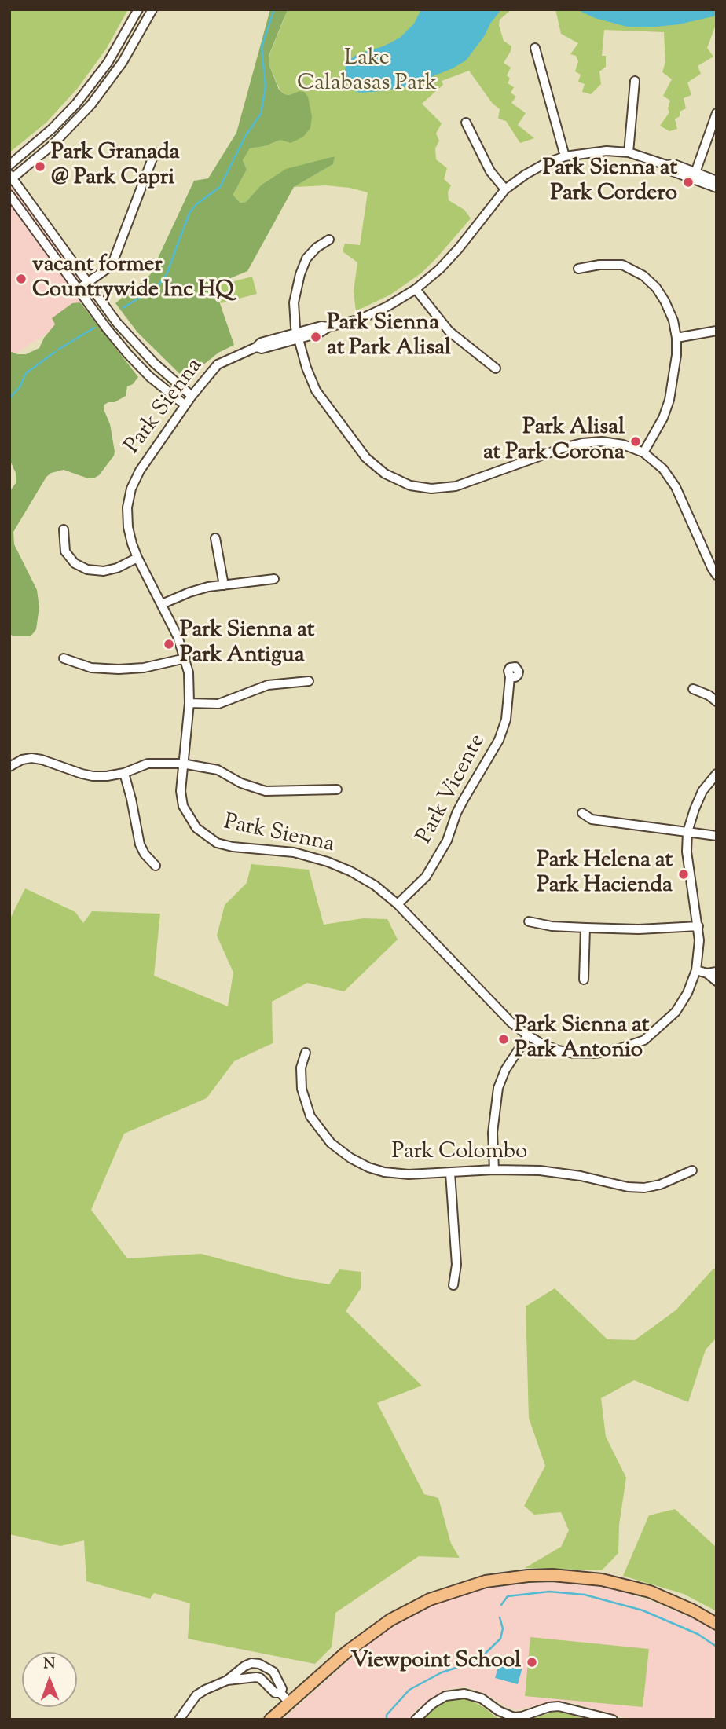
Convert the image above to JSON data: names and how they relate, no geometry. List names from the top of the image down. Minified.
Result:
{"streets":{"street":["Park Sienna","Park Vicente","Park Colombo"]},"crossings":[["Park Sienna","Park Vicente"]],"parks":["Lake Calabasas Park"],"places":["Park Granada @ Park Capri","Park Sienna at Park Cordero","vacant former Countrywide Inc HQ","Park Sienna at Park Alisal","Park Alisal at Park Corona","Park Sienna at Park Antigua","Park Helena at Park Hacienda","Park Sienna at Park Antonio","Viewpoint School"],"north":"top"}
